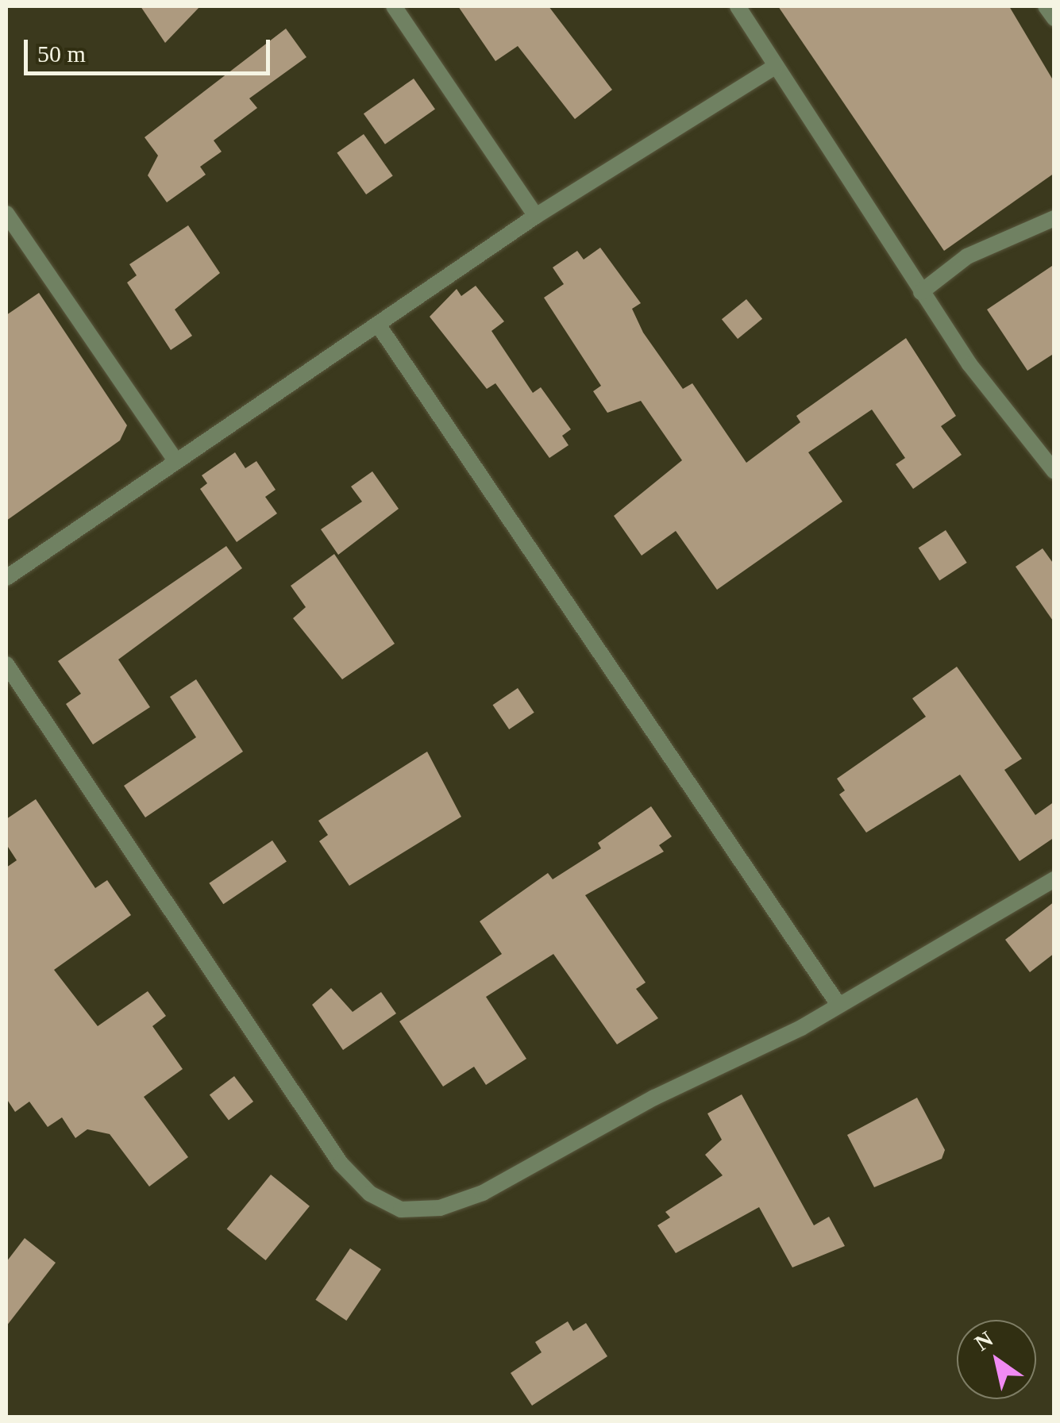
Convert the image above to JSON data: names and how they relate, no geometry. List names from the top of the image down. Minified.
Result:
{"scale_bar":"50 m","north":"top left"}
